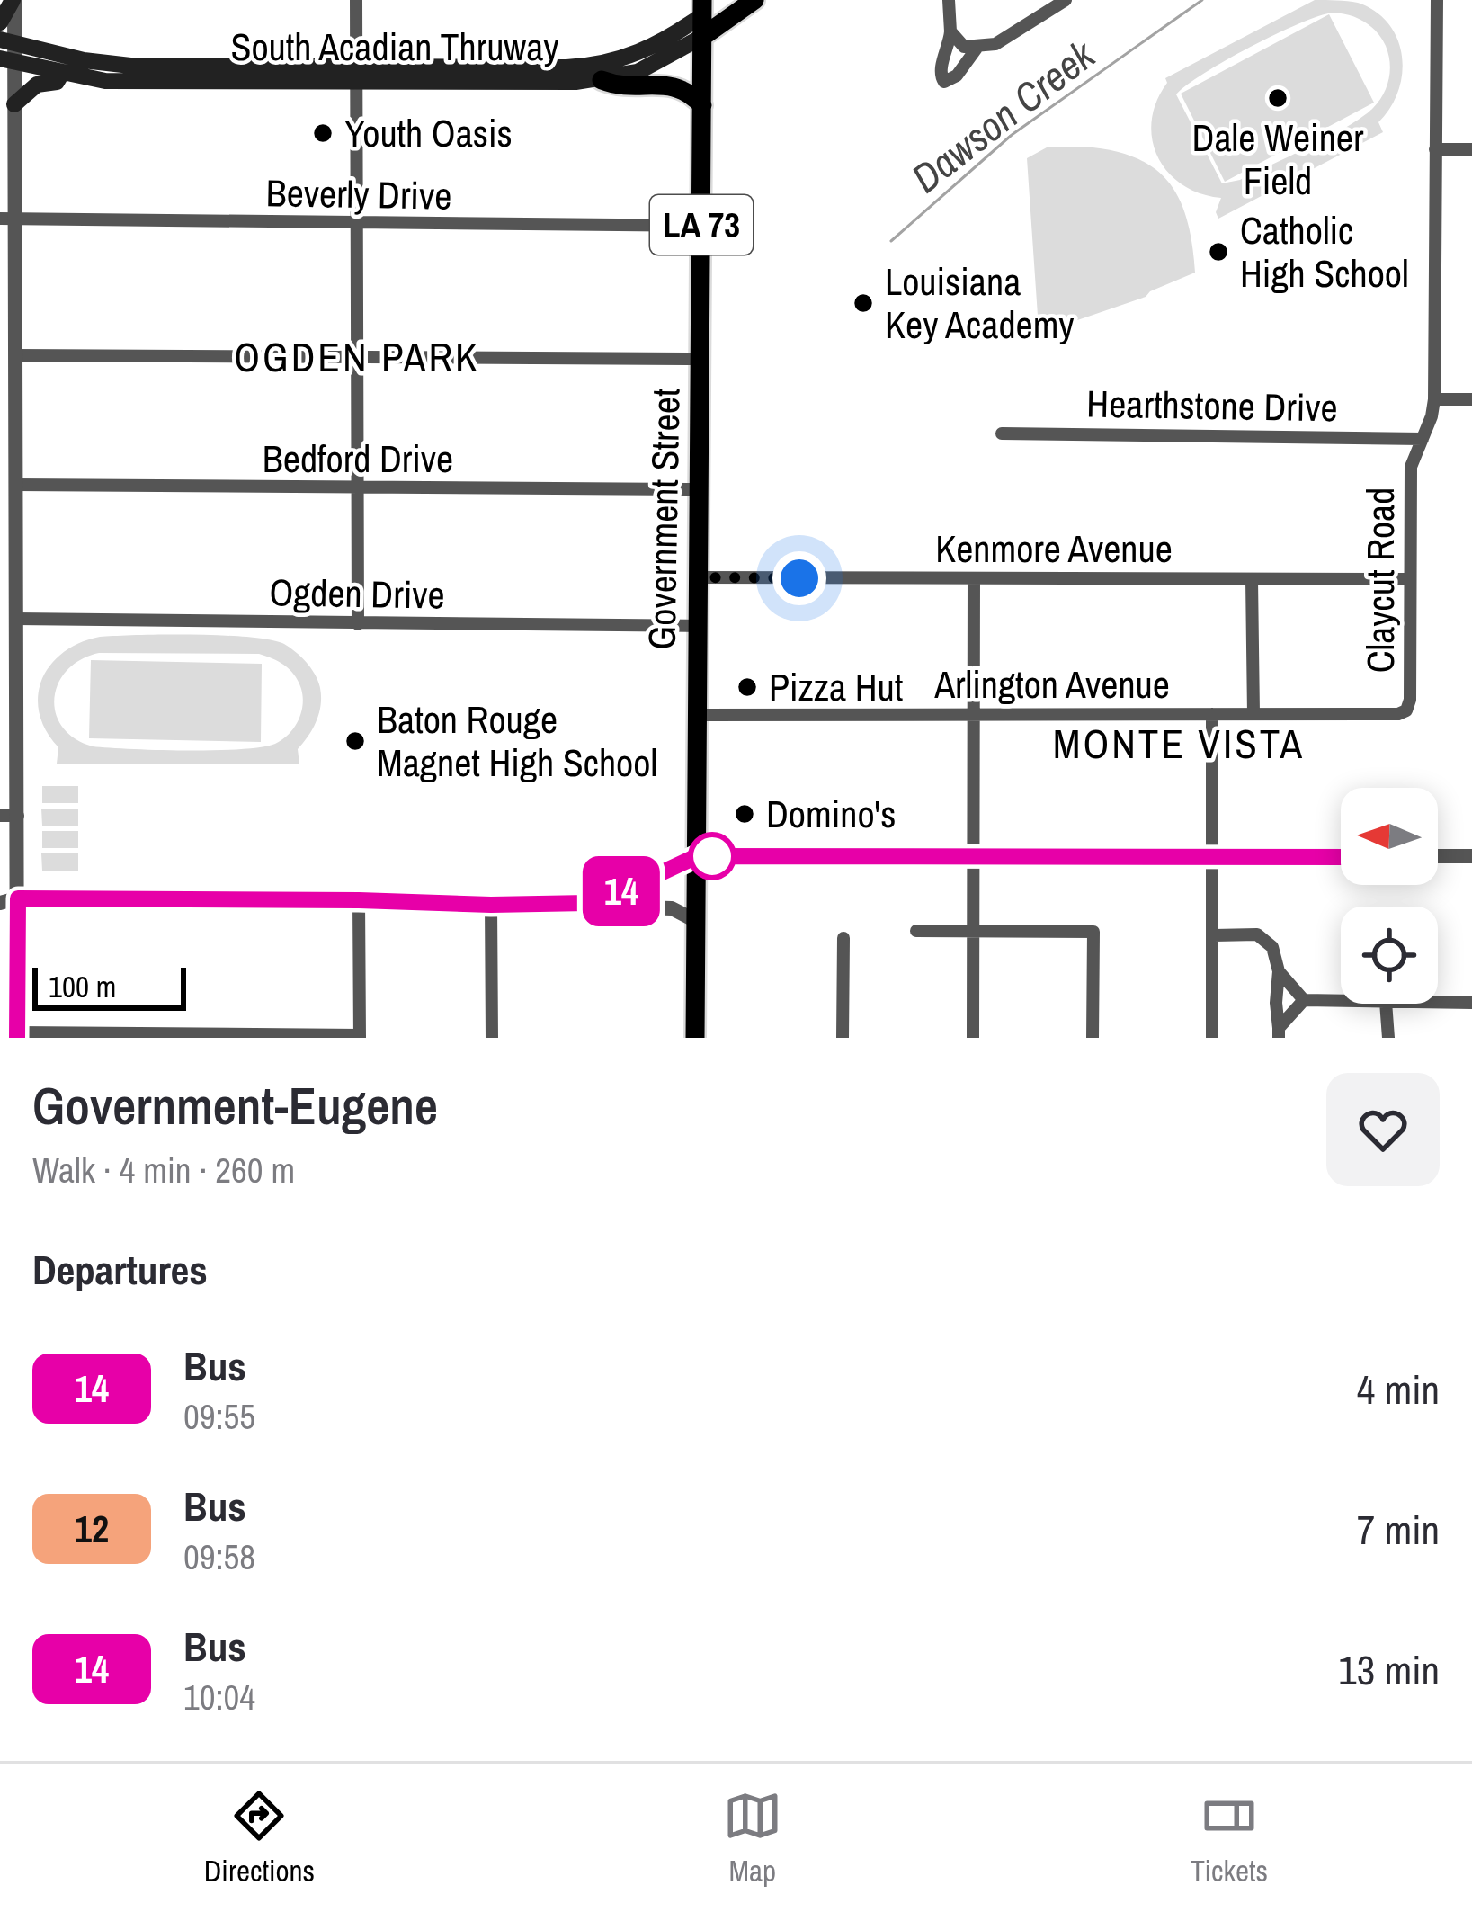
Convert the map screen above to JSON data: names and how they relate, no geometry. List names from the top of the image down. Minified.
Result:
{"streets":{"main road":["South Acadian Thruway","LA 73","Government Street"],"street":["Beverly Drive","Hearthstone Drive","Bedford Drive","Kenmore Avenue","Claycut Road","Ogden Drive","Arlington Avenue"]},"crossings":[["South Acadian Thruway","Government Street"],["Beverly Drive","Government Street"],["Hearthstone Drive","Claycut Road"],["Bedford Drive","Government Street"],["Government Street","Kenmore Avenue"],["Government Street","Ogden Drive"],["Government Street","Arlington Avenue"],["Kenmore Avenue","Claycut Road"],["Claycut Road","Arlington Avenue"]],"districts":["OGDEN PARK","MONTE VISTA"],"water":["Dawson Creek"],"places":["Dale Weiner Field","Youth Oasis","Catholic High School","Louisiana Key Academy","Pizza Hut","Baton Rouge Magnet High School","Domino's"],"lines":["bus line 14"],"scale_bar":"100 m","north":"left","page":{"on_map":"14","scale":"100 m","heading":[["Government-Eugene","Walk · 4 min · 260 m"],"Departures"],"list":[{"mark":"14","name":"Bus","note":"09:55","value":"4 min"},{"mark":"12","name":"Bus","note":"09:58","value":"7 min"},{"mark":"14","name":"Bus","note":"10:04","value":"13 min"}],"tabs":["Directions","Map","Tickets"]}}
